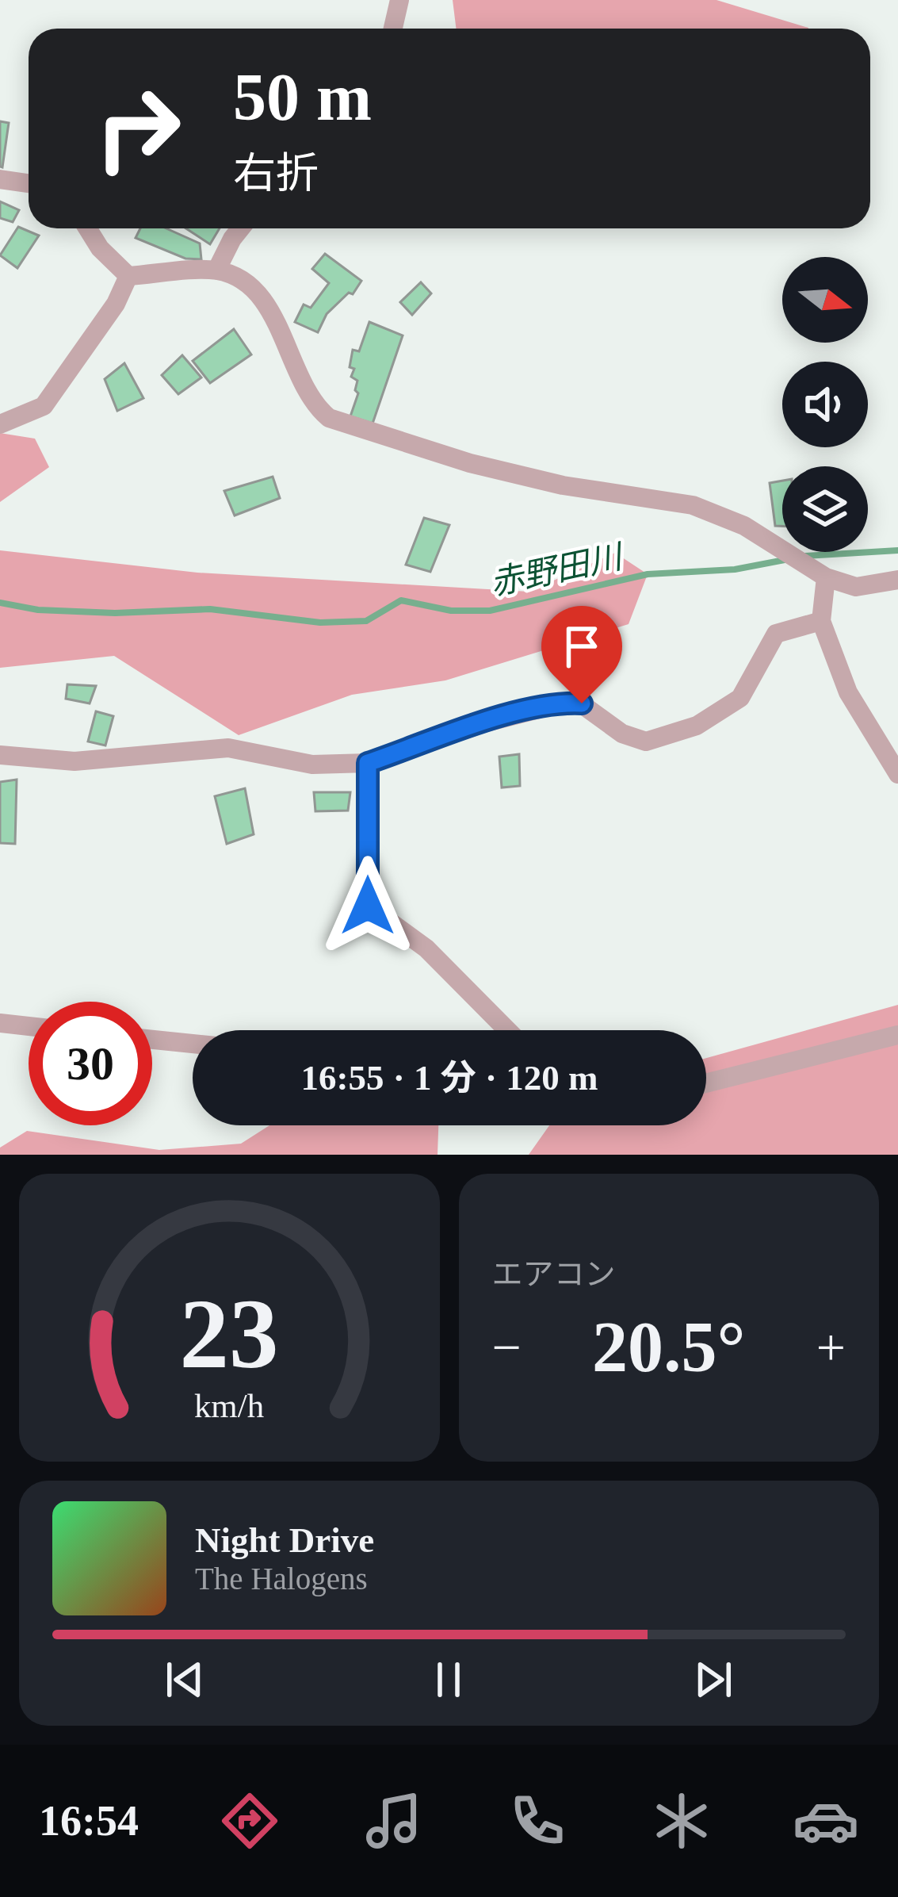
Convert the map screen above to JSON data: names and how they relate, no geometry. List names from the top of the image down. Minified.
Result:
{"water":["赤野田川"],"north":"right","page":{"turn":["50 m","右折"],"limit":"30","trip":"16:55 · 1 分 · 120 m","tile":"エアコン","heat":["−","20.5°","+"],"song":["Night Drive","The Halogens"],"tabs":"16:54","gauge":["23","km/h"]}}
